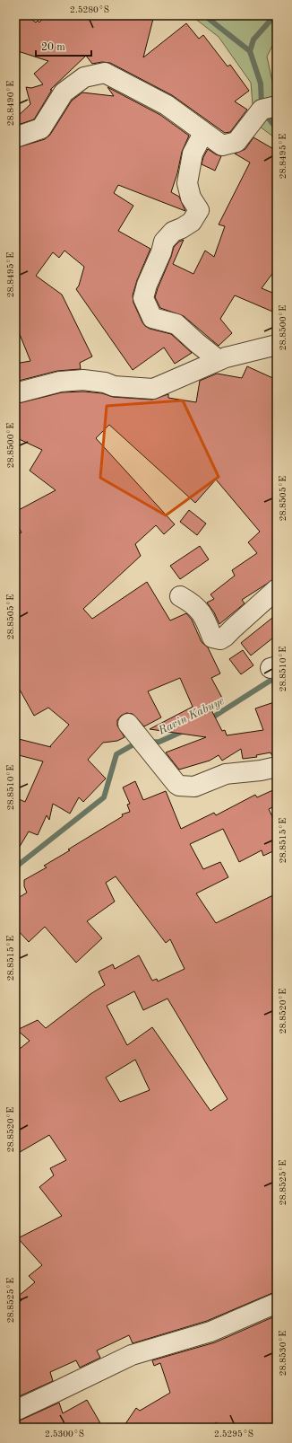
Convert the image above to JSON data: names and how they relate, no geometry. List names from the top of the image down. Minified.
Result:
{"water":["Ravin Kabuye"],"scale_bar":"20 m","coordinates":["2.5280°S","28.8490°E","28.8495°E","28.8500°E","28.8505°E","28.8510°E","28.8515°E","28.8520°E","28.8525°E","28.8530°E","2.5300°S","2.5295°S"]}
